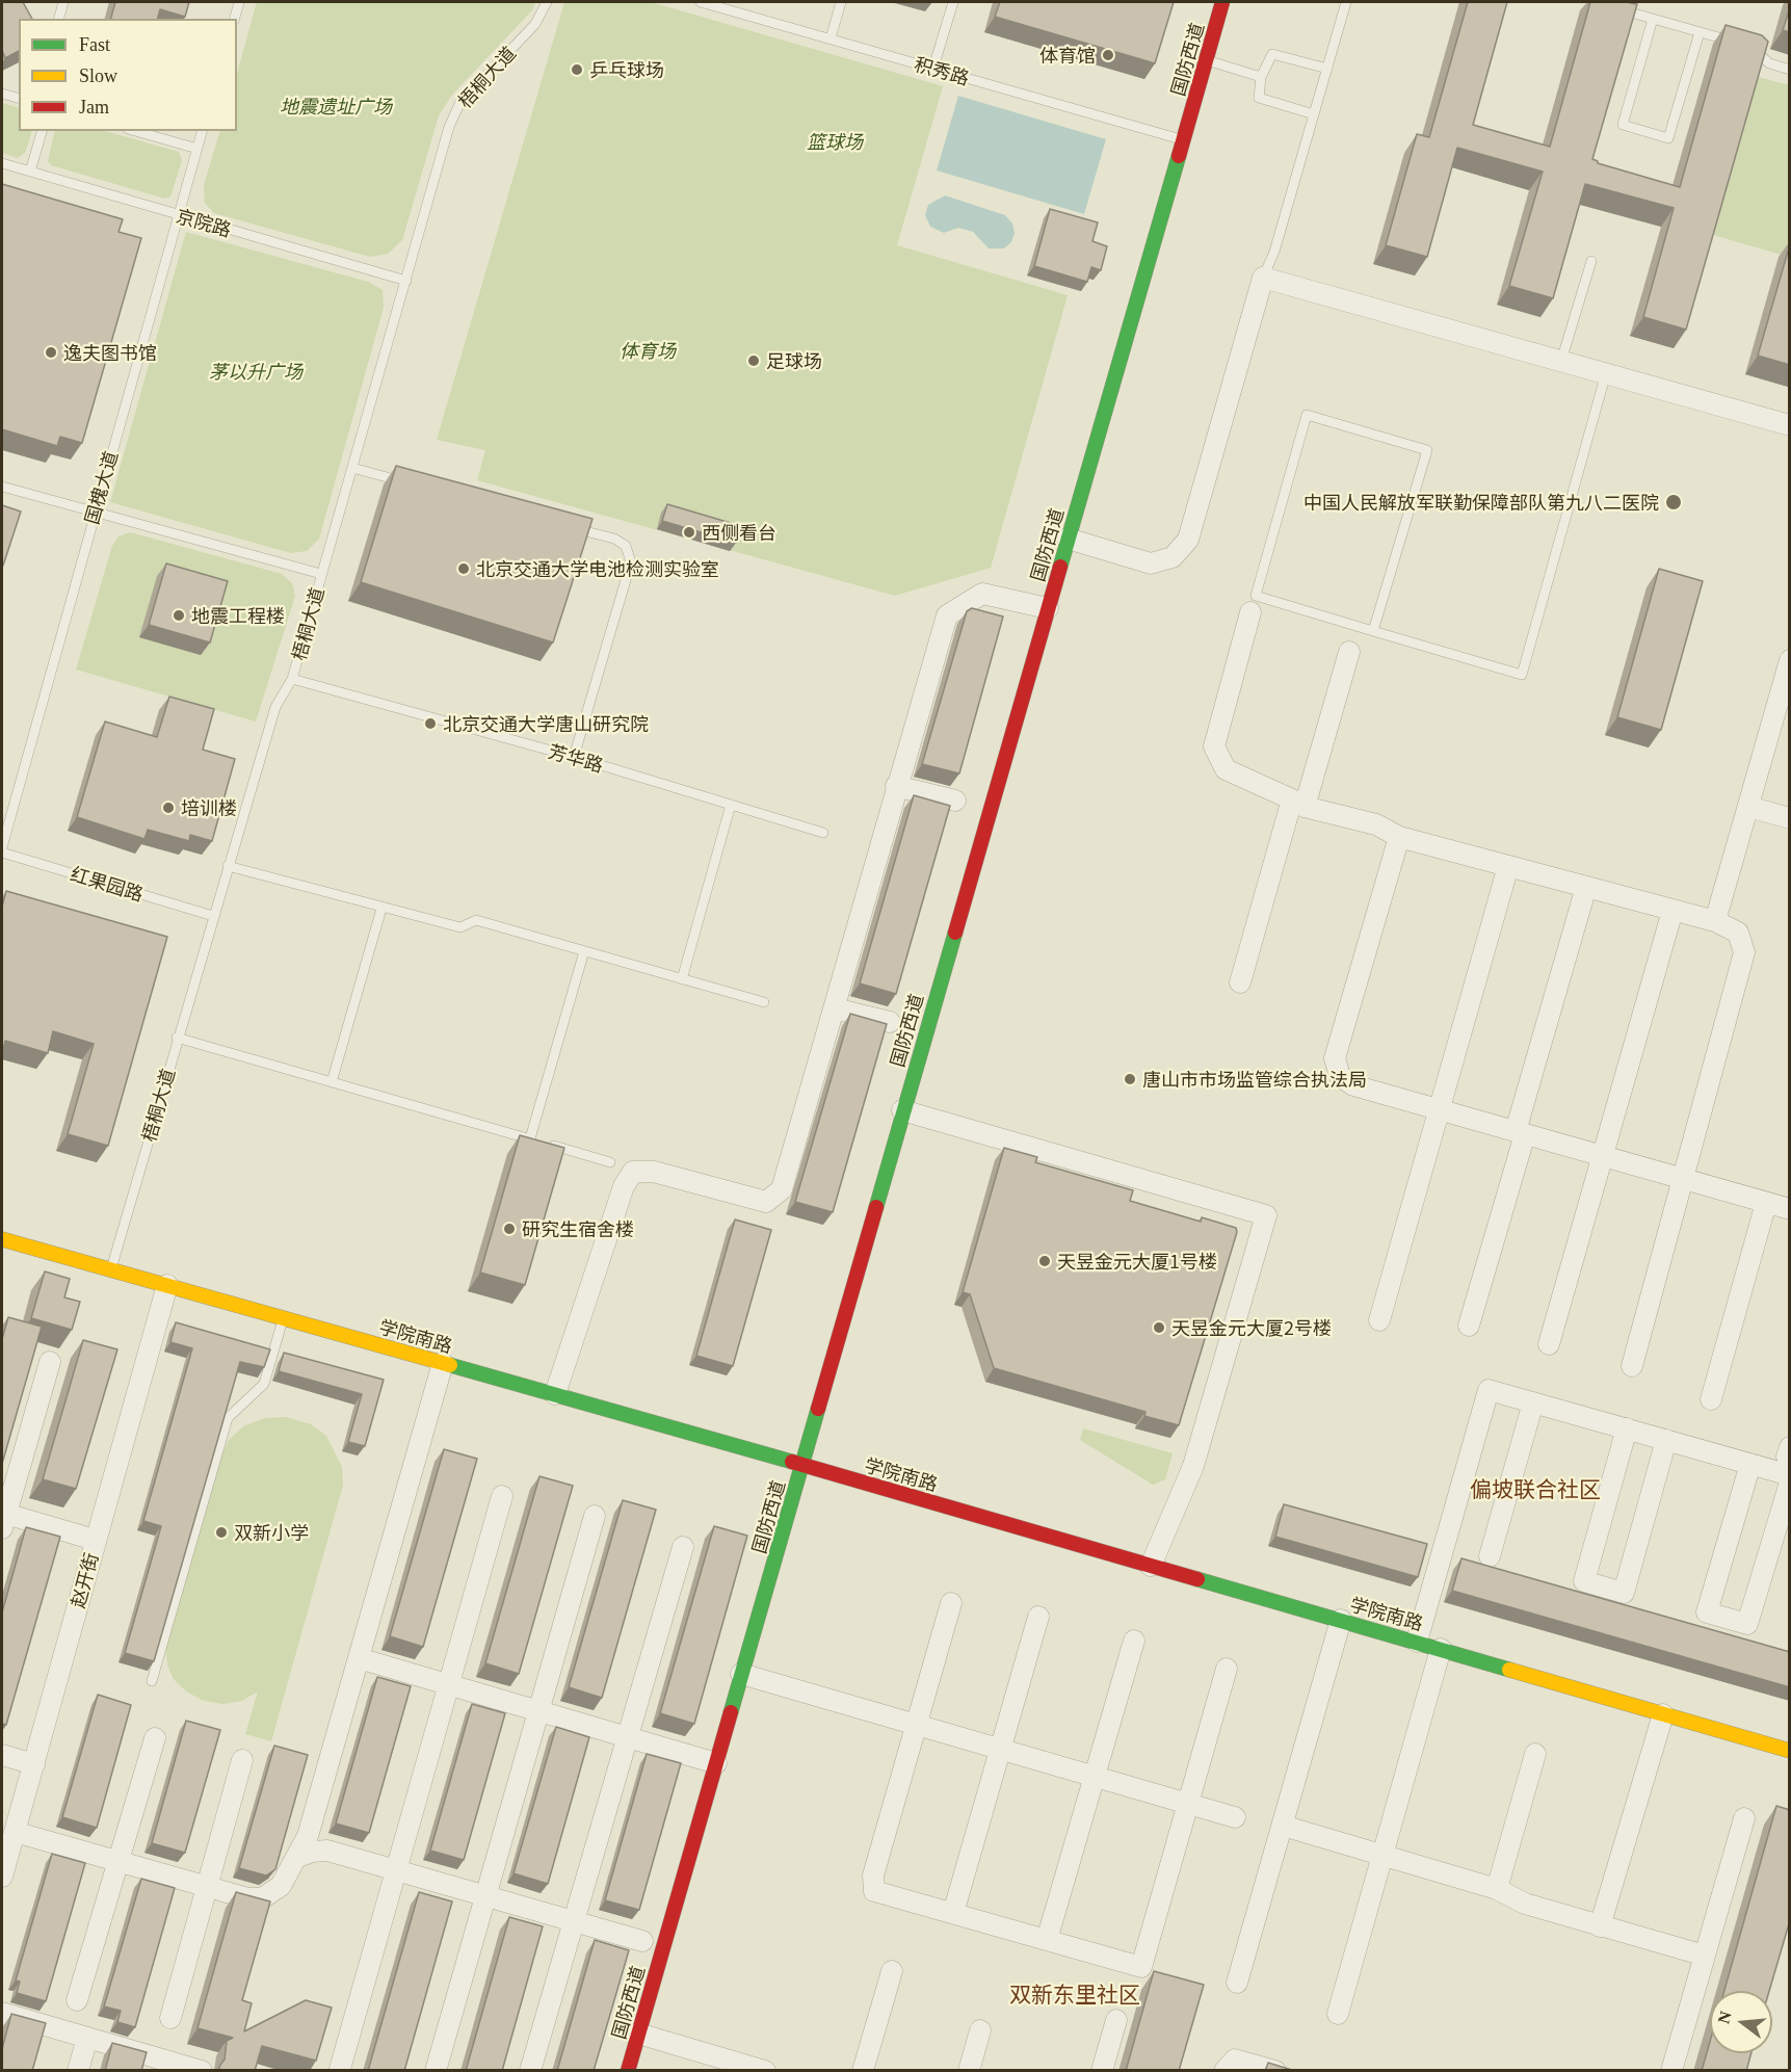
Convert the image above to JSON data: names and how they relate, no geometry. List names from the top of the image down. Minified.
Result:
{"streets":{"street":["国防西道","学院南路","赵开街"],"lane":["积秀路","梧桐大道","京院路","国槐大道","芳华路","红果园路"]},"crossings":[["国防西道","积秀路"],["国防西道","学院南路"],["梧桐大道","京院路"],["梧桐大道","芳华路"],["梧桐大道","红果园路"],["梧桐大道","学院南路"],["京院路","国槐大道"],["学院南路","赵开街"]],"districts":["偏坡联合社区","双新东里社区"],"parks":["地震遗址广场","篮球场","体育场","茅以升广场"],"places":["体育馆","乒乓球场","逸夫图书馆","足球场","中国人民解放军联勤保障部队第九八二医院","西侧看台","北京交通大学电池检测实验室","地震工程楼","北京交通大学唐山研究院","培训楼","唐山市市场监管综合执法局","研究生宿舍楼","天昱金元大厦1号楼","天昱金元大厦2号楼","双新小学"],"legend":["Fast","Slow","Jam"],"north":"left"}
